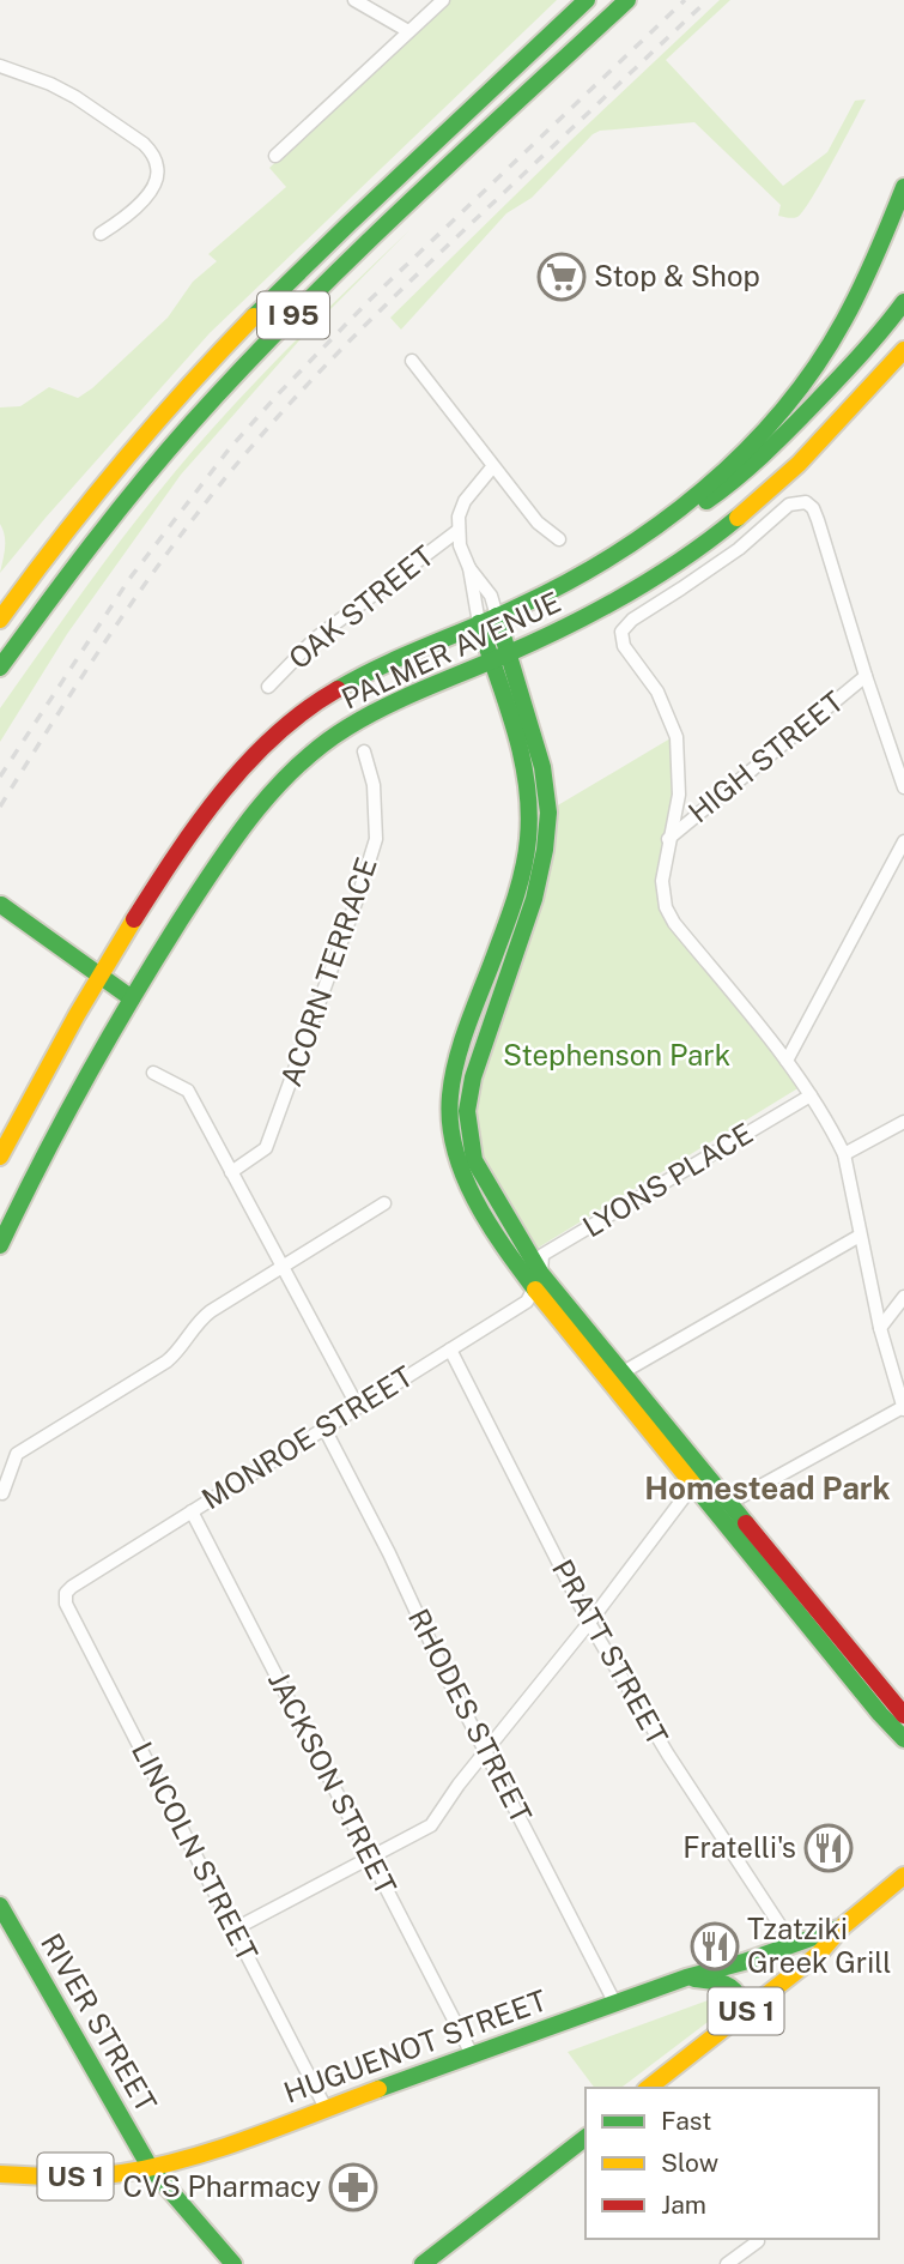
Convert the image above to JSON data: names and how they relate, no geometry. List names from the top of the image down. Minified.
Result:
{"streets":{"main road":["I 95","PALMER AVENUE","US 1","RIVER STREET","HUGUENOT STREET"],"street":["OAK STREET","HIGH STREET","ACORN TERRACE","LYONS PLACE","MONROE STREET","PRATT STREET","RHODES STREET","JACKSON STREET","LINCOLN STREET"]},"crossings":[["LYONS PLACE","MONROE STREET"],["MONROE STREET","PRATT STREET"],["MONROE STREET","RHODES STREET"],["MONROE STREET","JACKSON STREET"],["MONROE STREET","LINCOLN STREET"],["PRATT STREET","HUGUENOT STREET"],["RHODES STREET","HUGUENOT STREET"],["JACKSON STREET","HUGUENOT STREET"],["LINCOLN STREET","HUGUENOT STREET"],["US 1","HUGUENOT STREET"],["RIVER STREET","HUGUENOT STREET"]],"districts":["Homestead Park"],"parks":["Stephenson Park"],"places":{"supermarket":["Stop & Shop"],"restaurant":["Fratelli's","Tzatziki Greek Grill"],"pharmacy":["CVS Pharmacy"]},"legend":["Fast","Slow","Jam"]}
